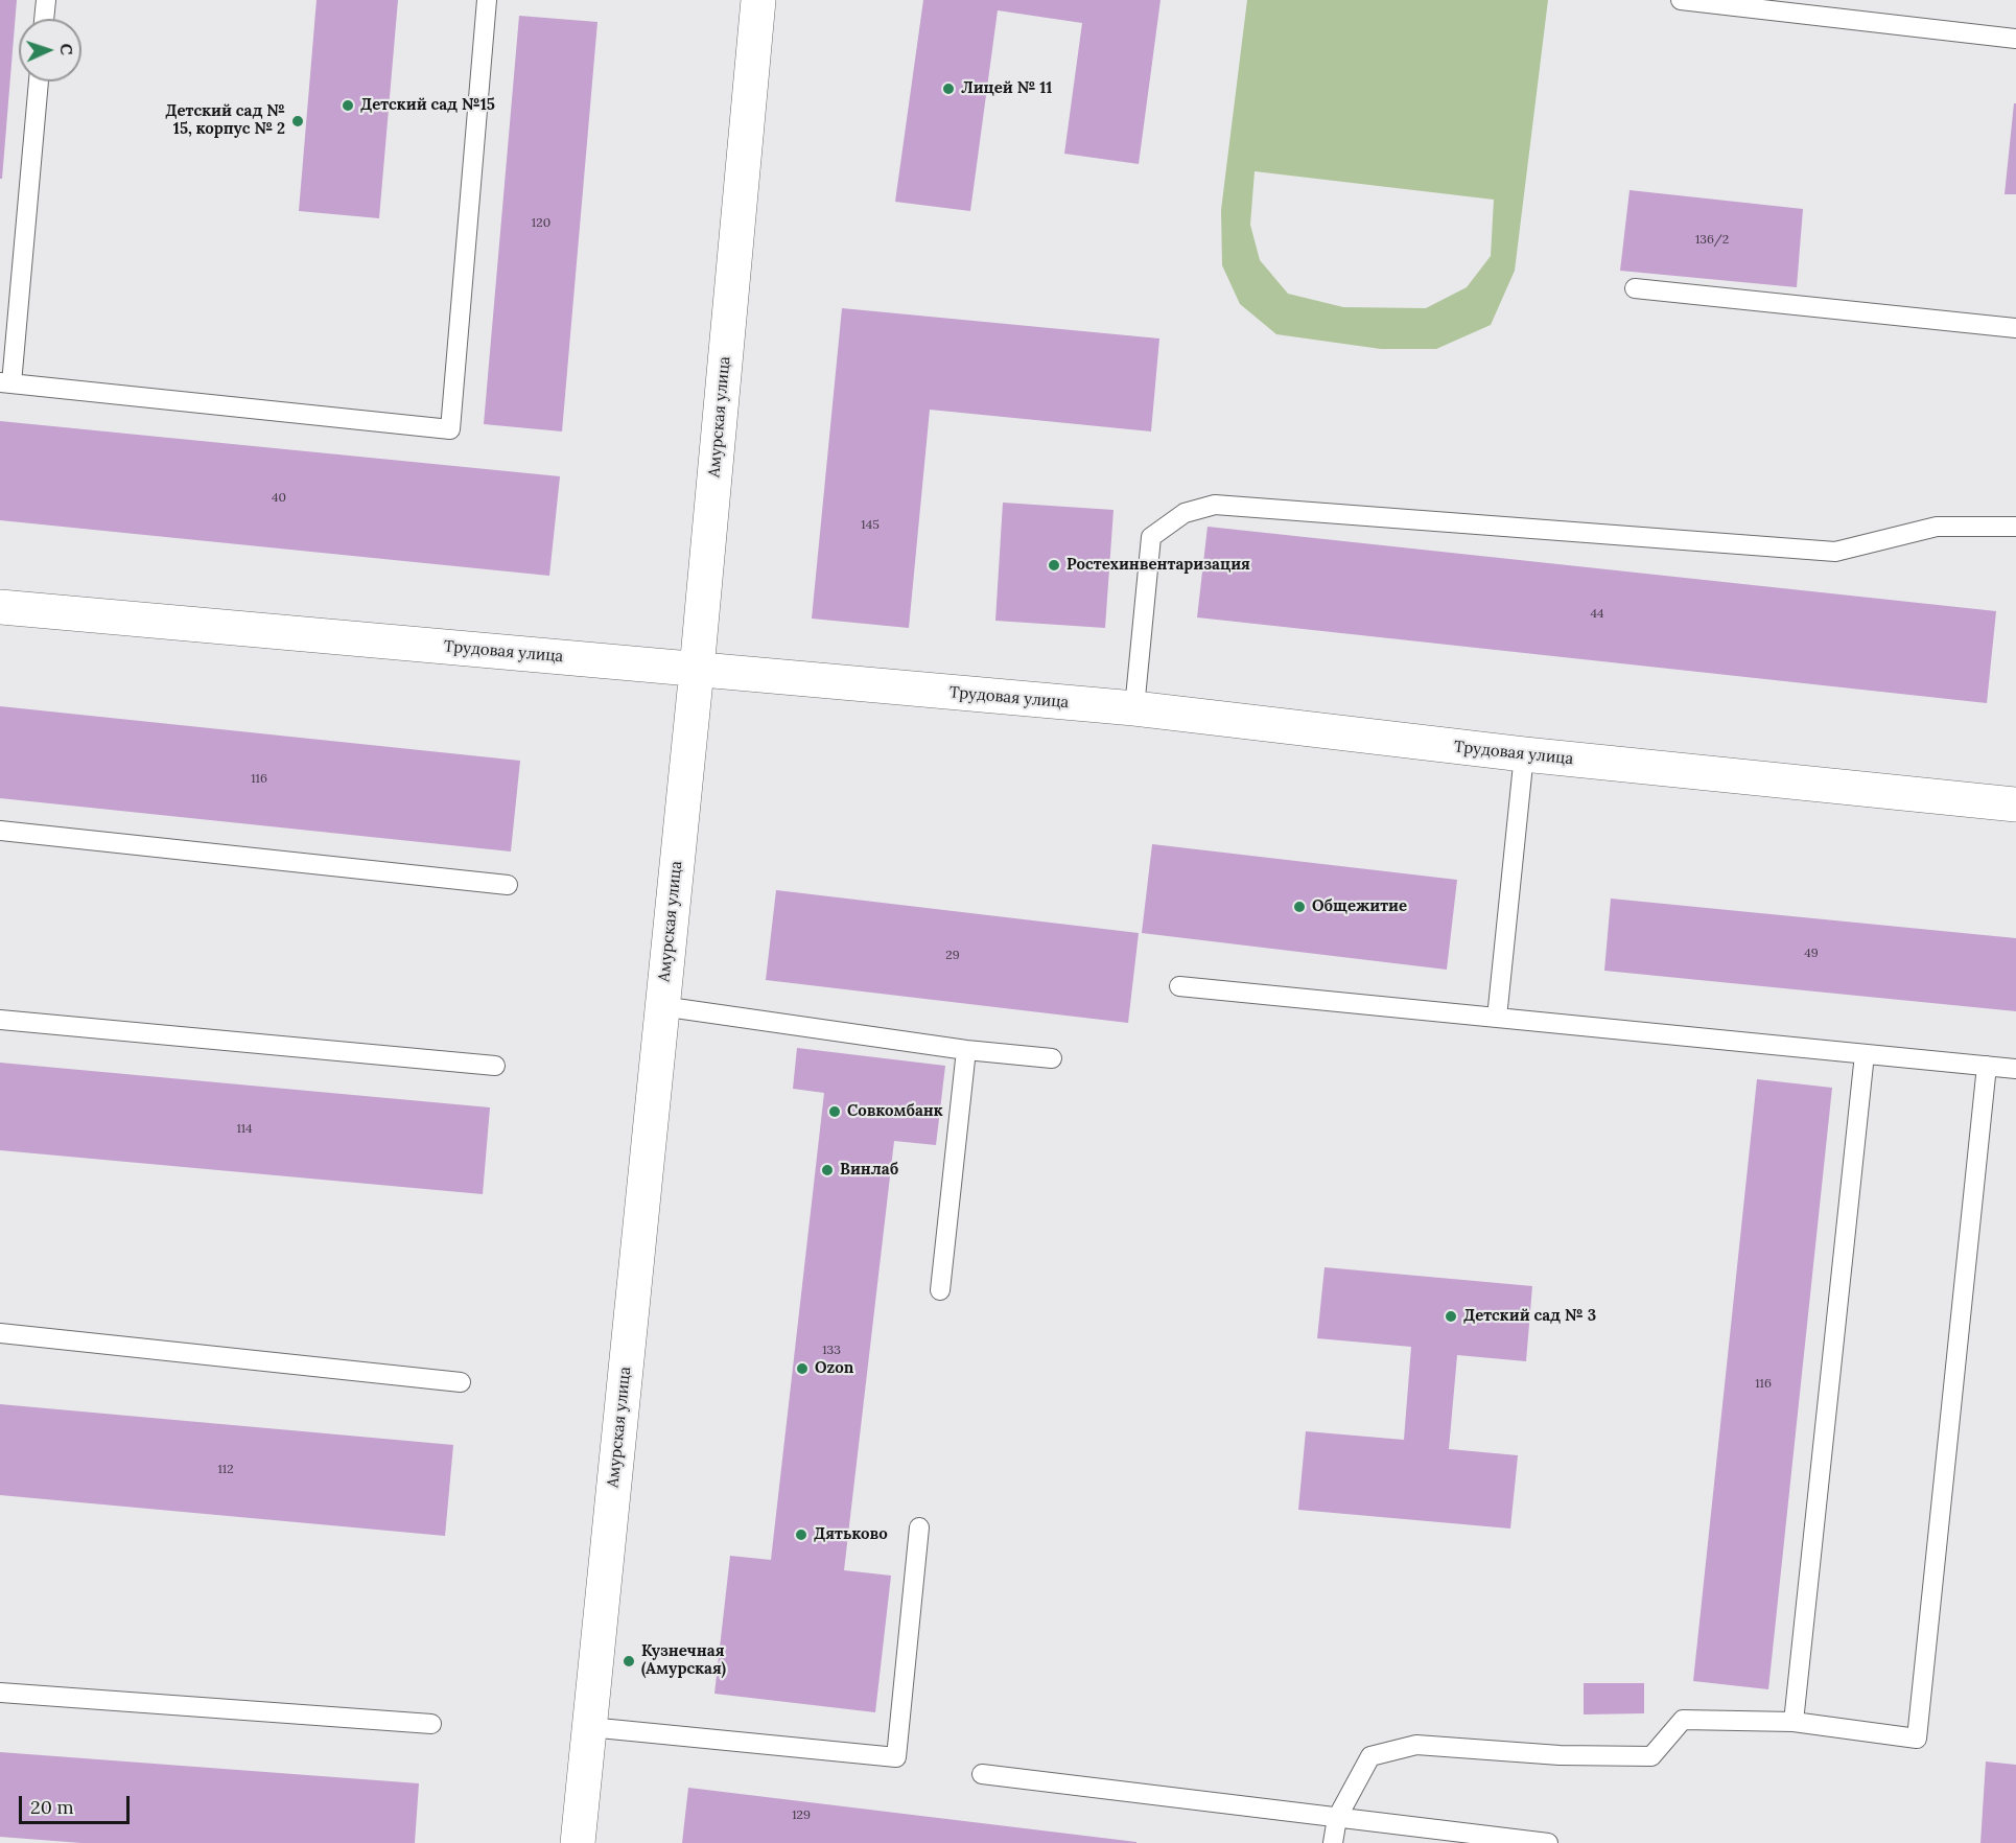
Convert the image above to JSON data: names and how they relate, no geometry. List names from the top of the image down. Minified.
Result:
{"streets":{"street":["Амурская улица","Трудовая улица"]},"crossings":[["Амурская улица","Трудовая улица"]],"places":["Лицей № 11","Детский сад №15","Детский сад № 15, корпус № 2","Ростехинвентаризация","Общежитие","Совкомбанк","Винлаб","Детский сад № 3","Ozon","Дятьково","Кузнечная (Амурская)"],"house_numbers":["120","136/2","40","145","44","116","49","29","114","133","116","112","129"],"scale_bar":"20 m","north":"right"}
